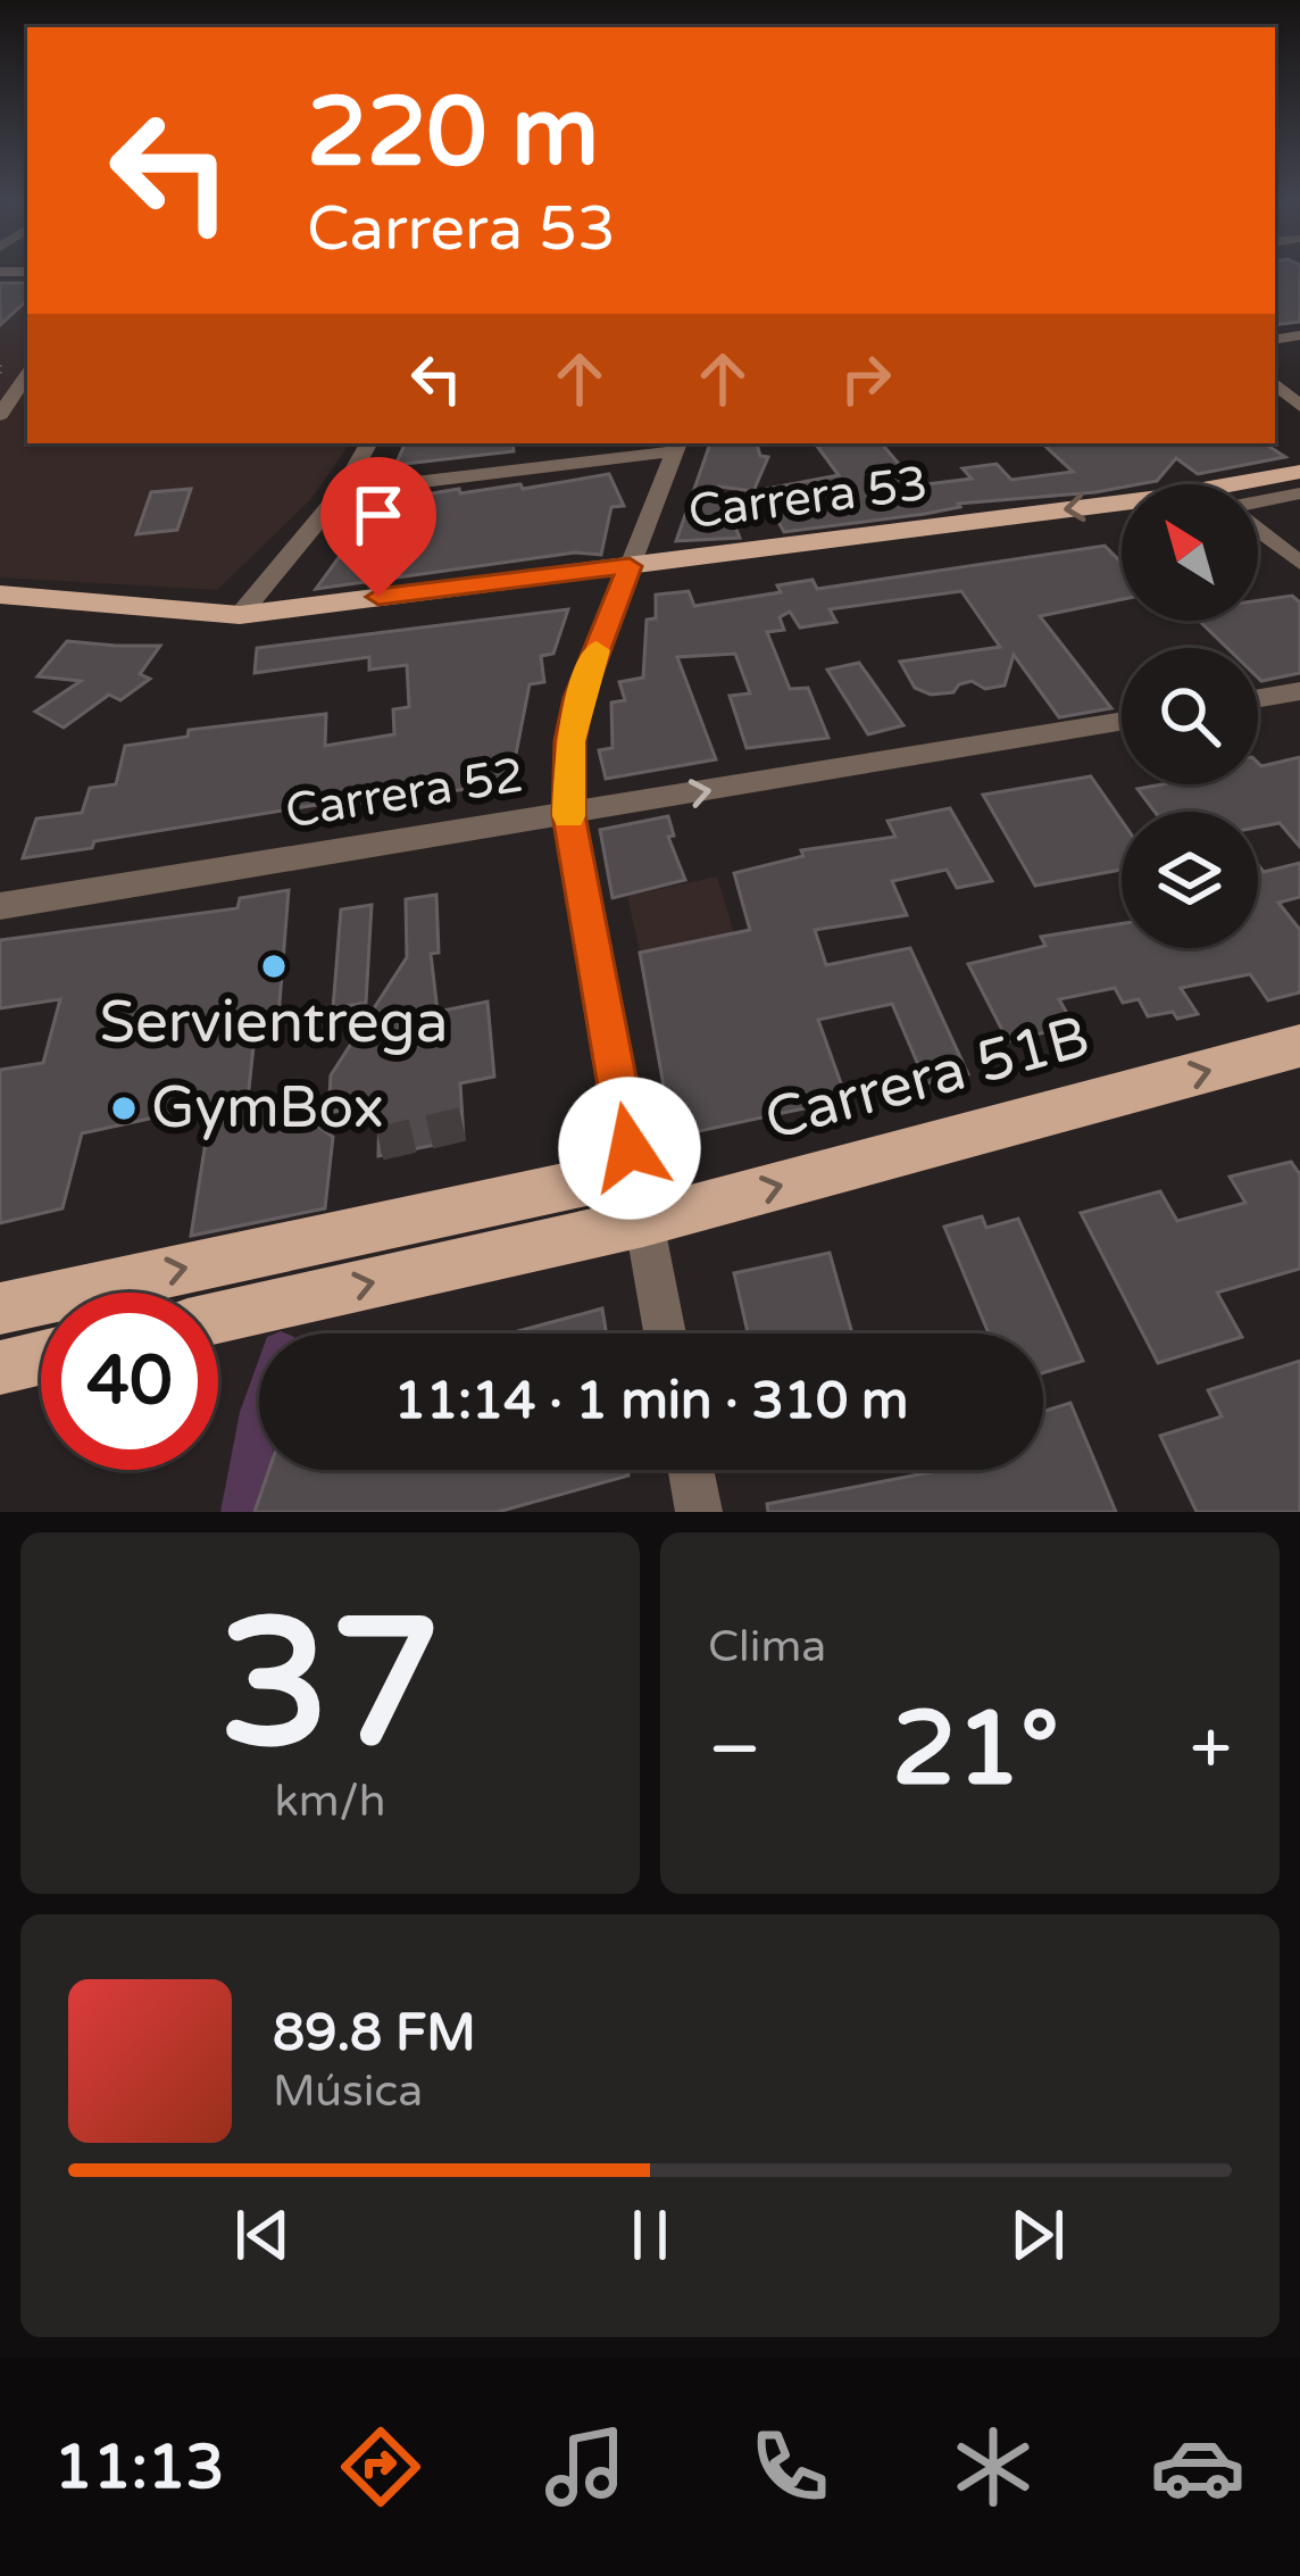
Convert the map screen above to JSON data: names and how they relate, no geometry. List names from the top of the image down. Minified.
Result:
{"streets":{"main road":["Carrera 53","Carrera 51B"],"street":["Carrera 52"]},"one_way":["Carrera 53","Carrera 52","Carrera 51B"],"places":["Servientrega","GymBox"],"north":"top left","page":{"turn":["220 m","Carrera 53"],"limit":"40","trip":"11:14 · 1 min · 310 m","tile":[["37","km/h"],"Clima"],"heat":["−","21°","+"],"song":["89.8 FM","Música"],"tabs":"11:13"}}
